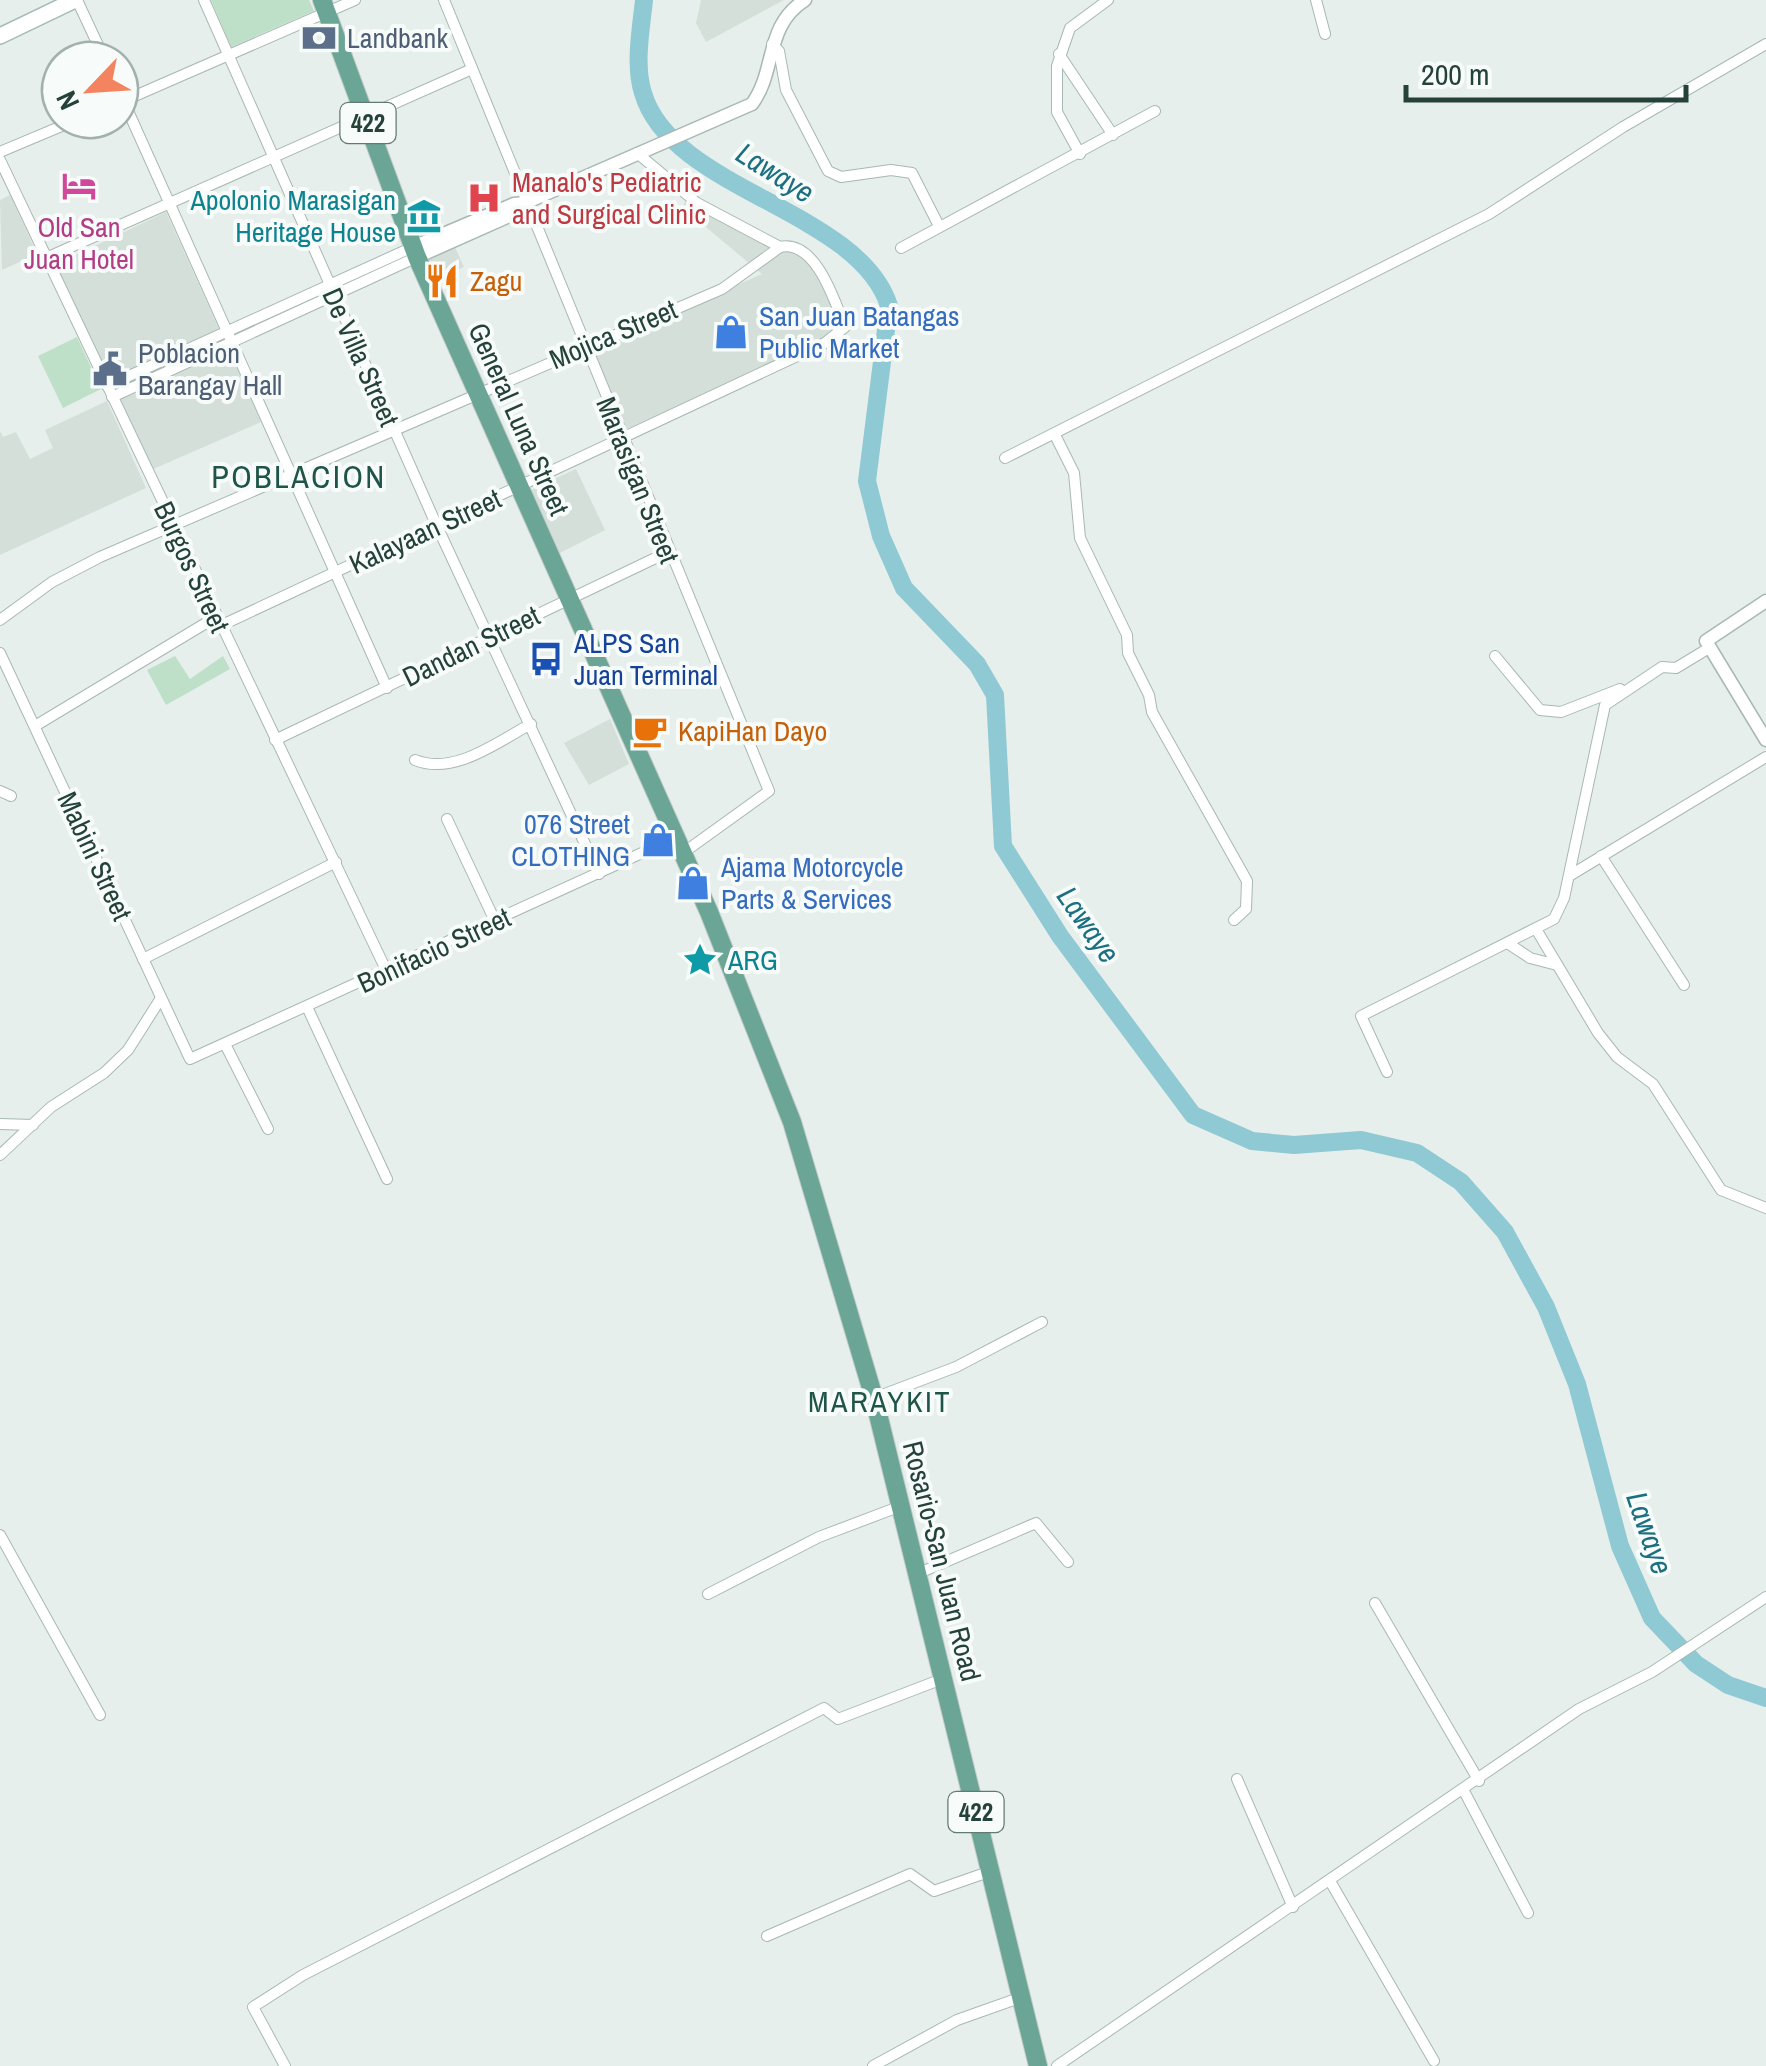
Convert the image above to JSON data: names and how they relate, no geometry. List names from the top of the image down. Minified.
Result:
{"streets":{"main road":["422","General Luna Street","Rosario-San Juan Road"],"street":["Mojica Street","De Villa Street","Marasigan Street","Kalayaan Street","Burgos Street","Dandan Street","Mabini Street","Bonifacio Street"]},"crossings":[["Mojica Street","De Villa Street"],["Mojica Street","General Luna Street"],["Mojica Street","Marasigan Street"],["Mojica Street","Kalayaan Street"],["Mojica Street","Burgos Street"],["De Villa Street","Kalayaan Street"],["De Villa Street","Dandan Street"],["De Villa Street","Bonifacio Street"],["General Luna Street","Kalayaan Street"],["General Luna Street","Dandan Street"],["General Luna Street","Bonifacio Street"],["General Luna Street","Rosario-San Juan Road"],["Marasigan Street","Kalayaan Street"],["Marasigan Street","Dandan Street"],["Marasigan Street","Bonifacio Street"],["Kalayaan Street","Burgos Street"],["Kalayaan Street","Mabini Street"],["Burgos Street","Dandan Street"],["Burgos Street","Bonifacio Street"],["Mabini Street","Bonifacio Street"],["Bonifacio Street","Rosario-San Juan Road"]],"districts":["POBLACION","MARAYKIT"],"water":["Lawaye"],"places":{"bank":["Landbank"],"hotel":["Old San Juan Hotel"],"hospital":["Manalo's Pediatric and Surgical Clinic"],"museum":["Apolonio Marasigan Heritage House"],"restaurant":["Zagu"],"shop":["San Juan Batangas Public Market","076 Street CLOTHING","Ajama Motorcycle Parts & Services"],"public building":["Poblacion Barangay Hall"],"bus stop":["ALPS San Juan Terminal"],"cafe":["KapiHan Dayo"],"place":["ARG"]},"scale_bar":"200 m","north":"bottom left"}
